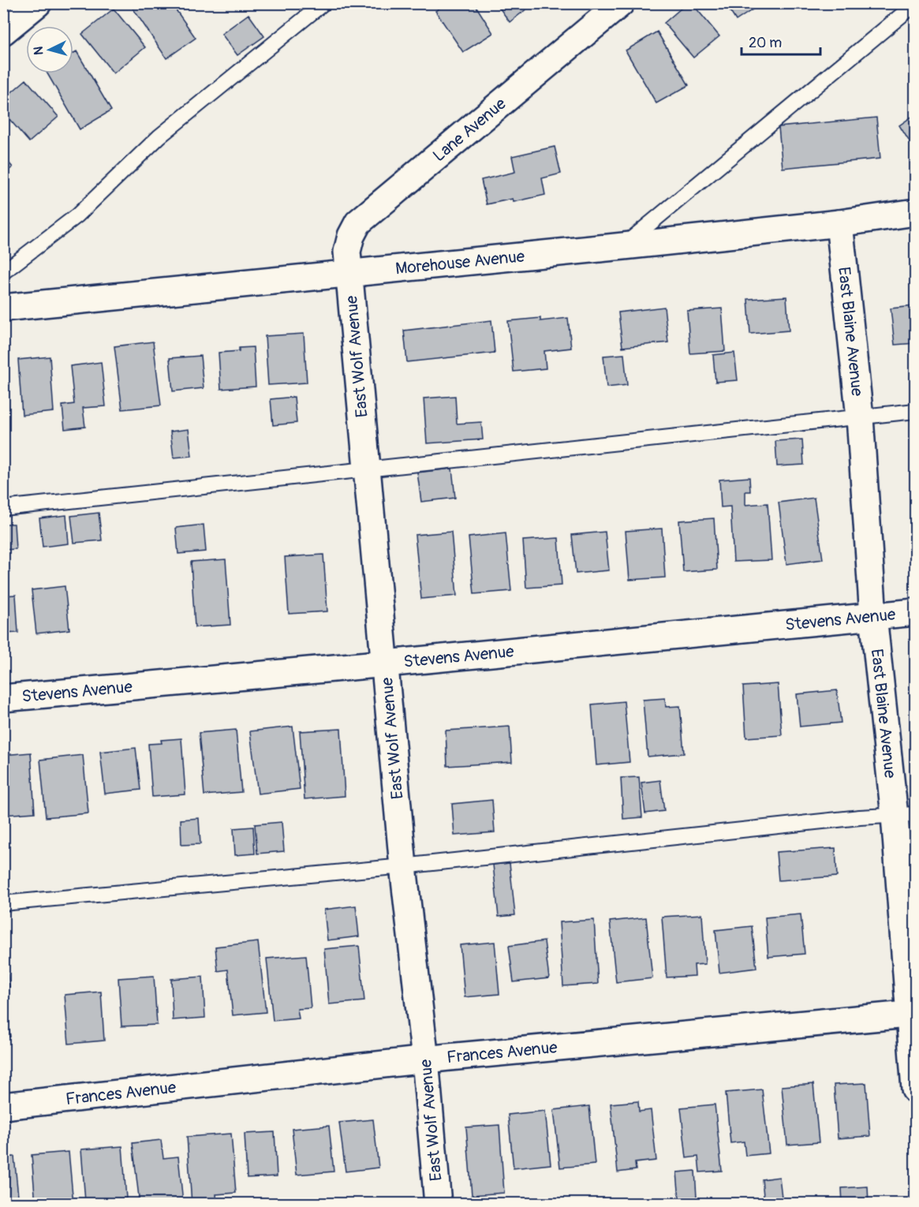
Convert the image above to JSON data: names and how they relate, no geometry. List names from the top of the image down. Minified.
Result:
{"streets":{"street":["Lane Avenue","Morehouse Avenue","East Blaine Avenue","East Wolf Avenue","Stevens Avenue","Frances Avenue"]},"crossings":[["Lane Avenue","Morehouse Avenue"],["Lane Avenue","East Wolf Avenue"],["Morehouse Avenue","East Blaine Avenue"],["Morehouse Avenue","East Wolf Avenue"],["East Blaine Avenue","Stevens Avenue"],["East Blaine Avenue","Frances Avenue"],["East Wolf Avenue","Stevens Avenue"],["East Wolf Avenue","Frances Avenue"]],"scale_bar":"20 m","north":"left"}
